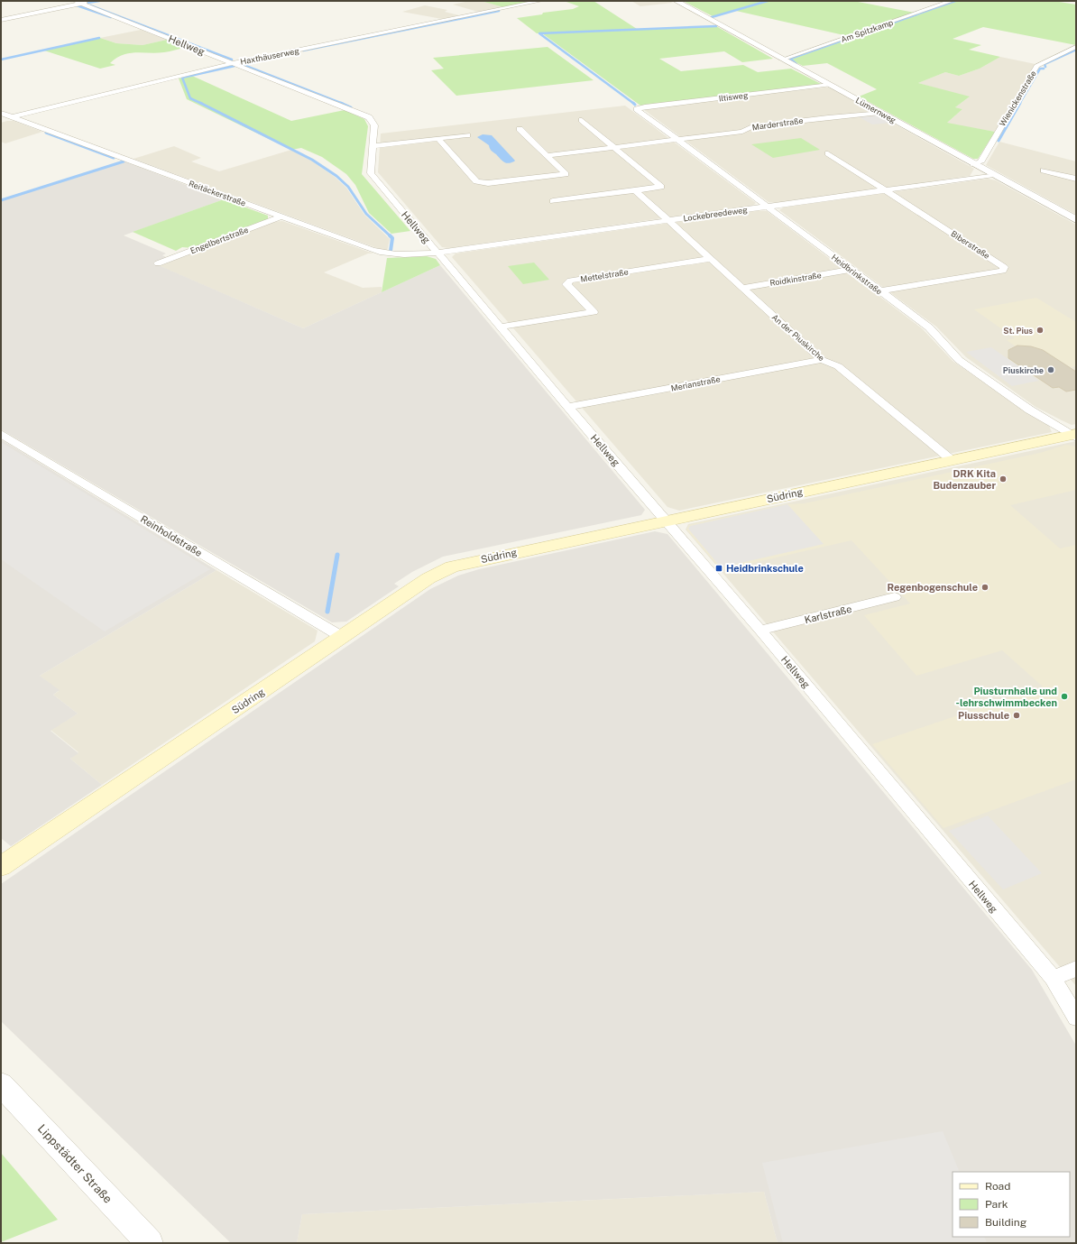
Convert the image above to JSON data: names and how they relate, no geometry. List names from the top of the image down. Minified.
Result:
{"streets":{"main road":["Südring"],"street":["Am Spitzkamp","Hellweg","Haxthäuserweg","Iltisweg","Wienickenstraße","Lümernweg","Marderstraße","Reitäckerstraße","Lockebreedeweg","Engelbertstraße","Biberstraße","Heidbrinkstraße","Mettelstraße","Roidkinstraße","An der Piuskirche","Merianstraße","Reinholdstraße","Karlstraße","Lippstädter Straße"]},"crossings":[["Am Spitzkamp","Lümernweg"],["Hellweg","Haxthäuserweg"],["Hellweg","Reitäckerstraße"],["Hellweg","Lockebreedeweg"],["Hellweg","Mettelstraße"],["Hellweg","Merianstraße"],["Hellweg","Südring"],["Hellweg","Karlstraße"],["Haxthäuserweg","Reitäckerstraße"],["Iltisweg","Lümernweg"],["Iltisweg","Heidbrinkstraße"],["Wienickenstraße","Lümernweg"],["Lümernweg","Marderstraße"],["Lümernweg","Lockebreedeweg"],["Marderstraße","Heidbrinkstraße"],["Reitäckerstraße","Lockebreedeweg"],["Reitäckerstraße","Engelbertstraße"],["Lockebreedeweg","Biberstraße"],["Lockebreedeweg","Heidbrinkstraße"],["Lockebreedeweg","An der Piuskirche"],["Biberstraße","Heidbrinkstraße"],["Heidbrinkstraße","Roidkinstraße"],["Heidbrinkstraße","Südring"],["Mettelstraße","An der Piuskirche"],["Roidkinstraße","An der Piuskirche"],["An der Piuskirche","Merianstraße"],["An der Piuskirche","Südring"],["Südring","Reinholdstraße"]],"places":{"other":["St. Pius","Piuskirche","DRK Kita Budenzauber","Regenbogenschule","Piusturnhalle und -lehrschwimmbecken","Piusschule"],"transit":["Heidbrinkschule"]},"legend":["Road","Park","Building"]}
